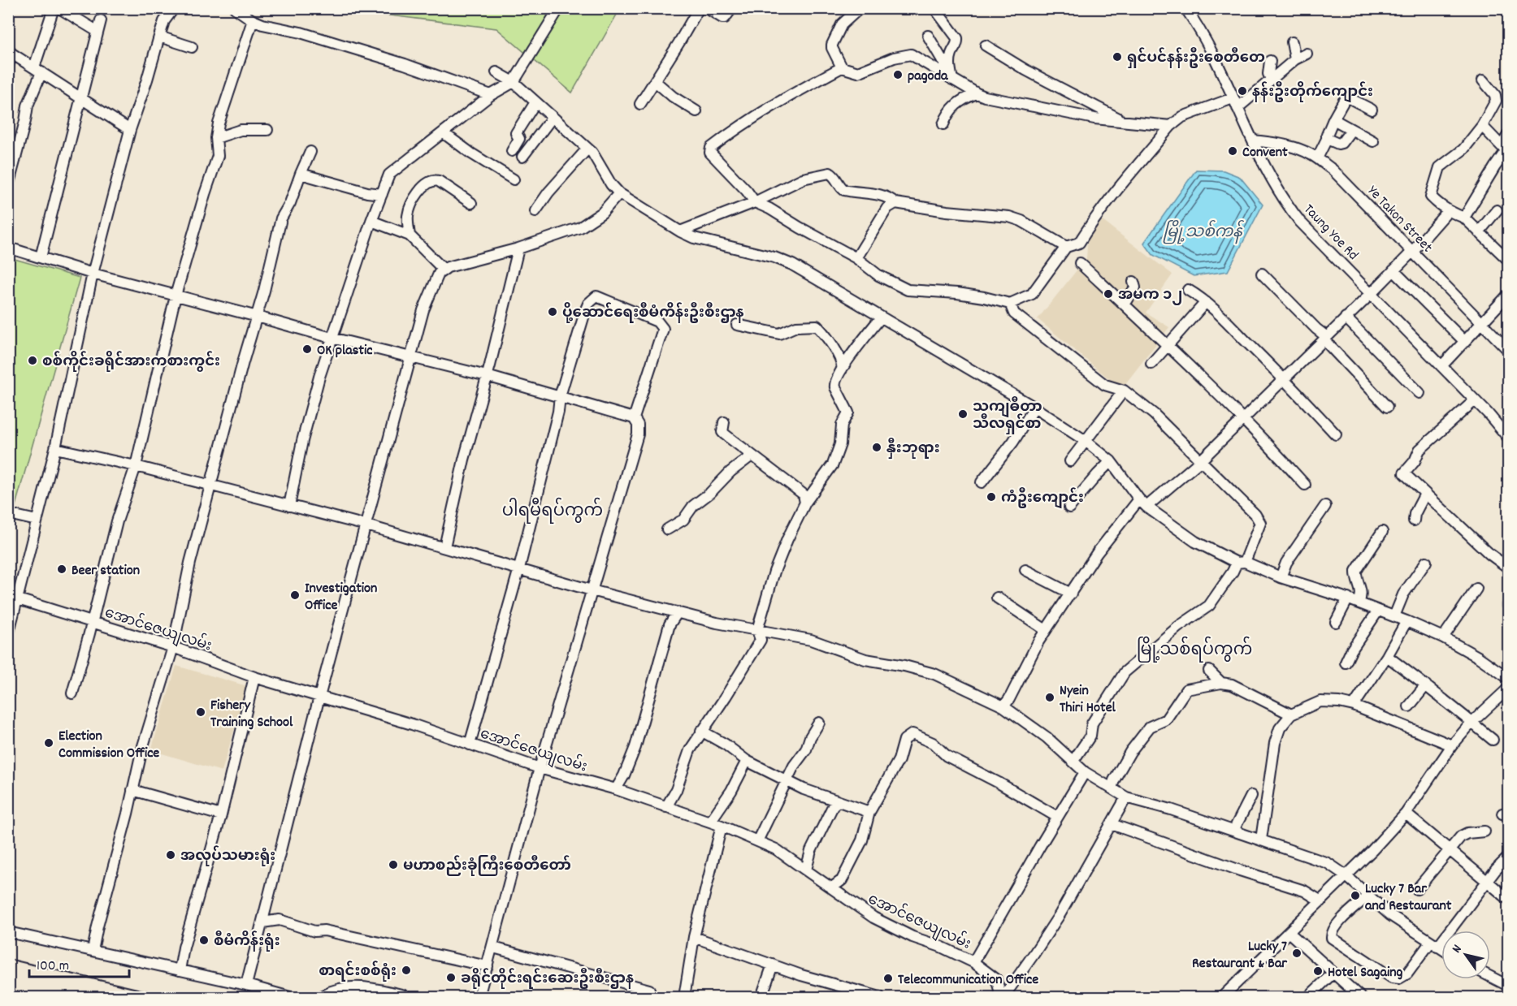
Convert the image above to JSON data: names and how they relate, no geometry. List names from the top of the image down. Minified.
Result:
{"streets":{"street":["Ye Takon Street","Taung Yoe Rd","အောင်ဇေယျလမ်း"]},"crossings":[["Ye Takon Street","Taung Yoe Rd"]],"districts":["ပါရမီရပ်ကွက်","မြို့သစ်ရပ်ကွက်"],"water":["မြို့သစ်ကန်"],"places":["ရှင်ပင်နန်းဦးစေတီတေ","pagoda","နန်းဦးတိုက်ကျောင်း","Convent","အမက ၁၂","ပို့ဆောင်ရေးစီမံကိန်းဦးစီးဌာန","OK plastic","စစ်ကိုင်းခရိုင်အားကစားကွင်း","သကျဓီတာ သီလရှင်စာ","နှီးဘုရား","ကံဦးကျောင်း","Beer station","Investigation Office","Nyein Thiri Hotel","Fishery Training School","Election Commission Office","အလုပ်သမားရုံး","မဟာစည်းခုံကြီးစေတီတော်","Lucky 7 Bar and Restaurant","စီမံကိန်းရုံး‌","Lucky 7 Restaurant & Bar","စာရင်းစစ်ရုံး","Hotel Sagaing","ခရိုင်တိုင်းရင်းဆေးဦးစီးဌာန","Telecommunication Office"],"scale_bar":"100 m","north":"top left"}
